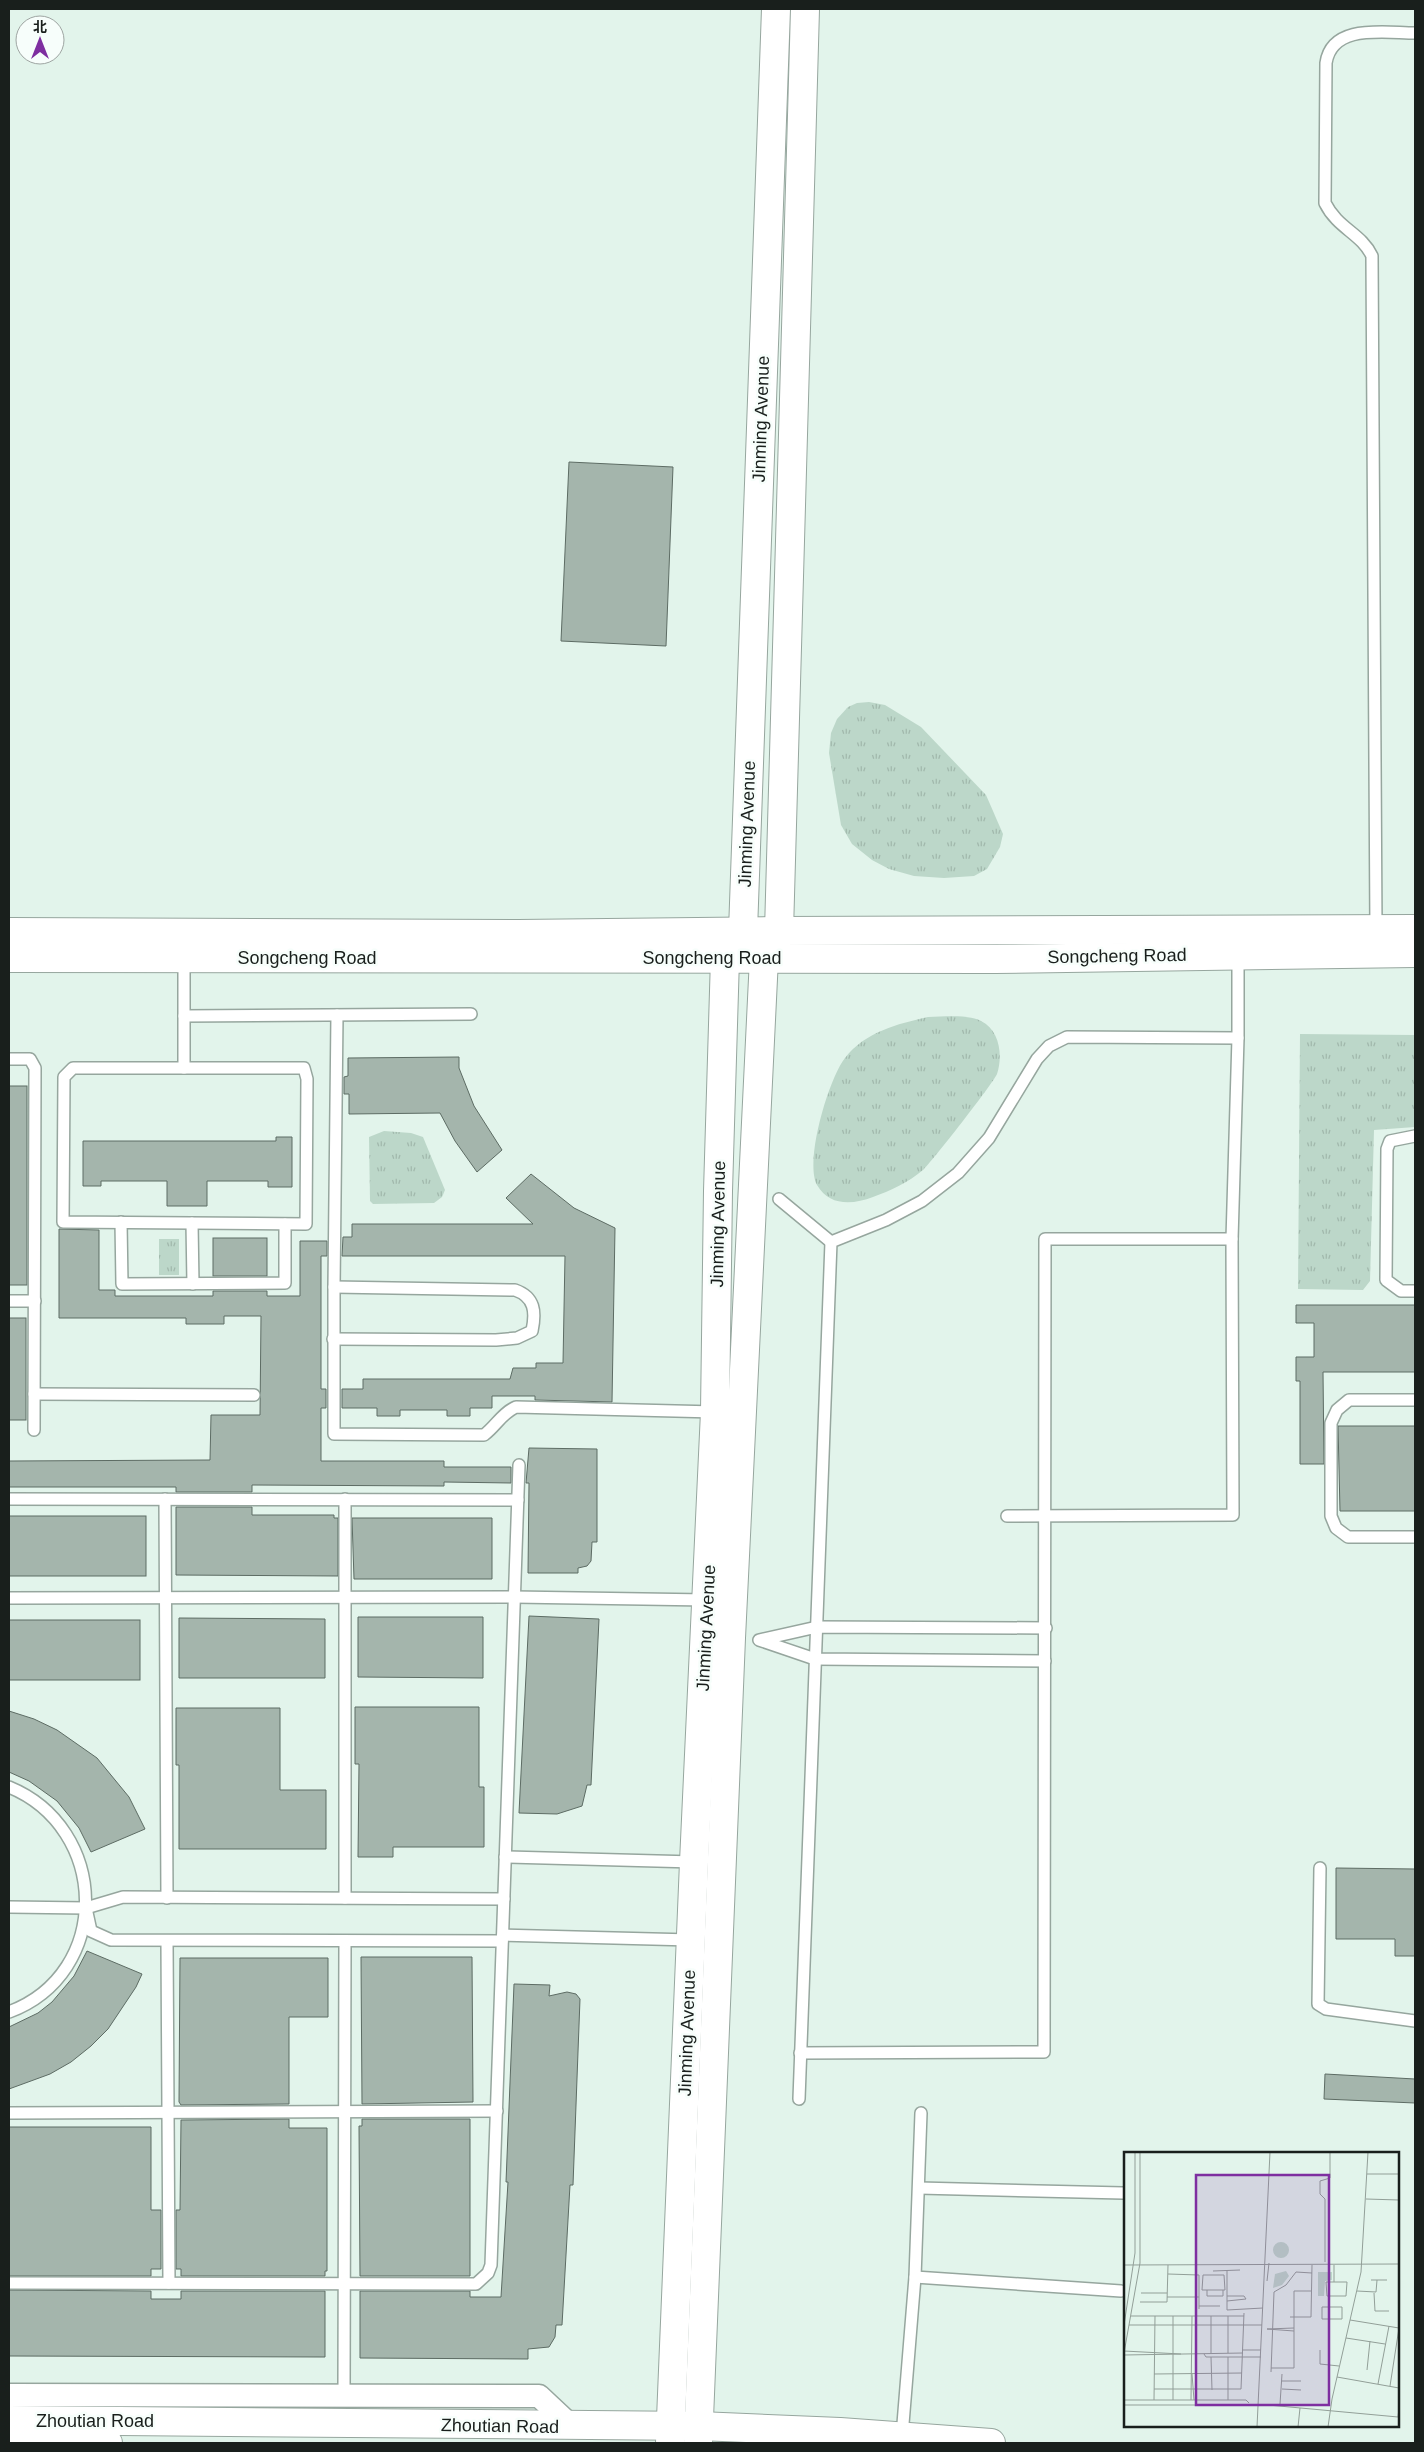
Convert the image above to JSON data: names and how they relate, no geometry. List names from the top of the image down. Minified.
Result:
{"streets":{"main road":["Jinming Avenue","Songcheng Road","Zhoutian Road"]},"crossings":[["Jinming Avenue","Songcheng Road"],["Jinming Avenue","Zhoutian Road"]],"north":"top"}
